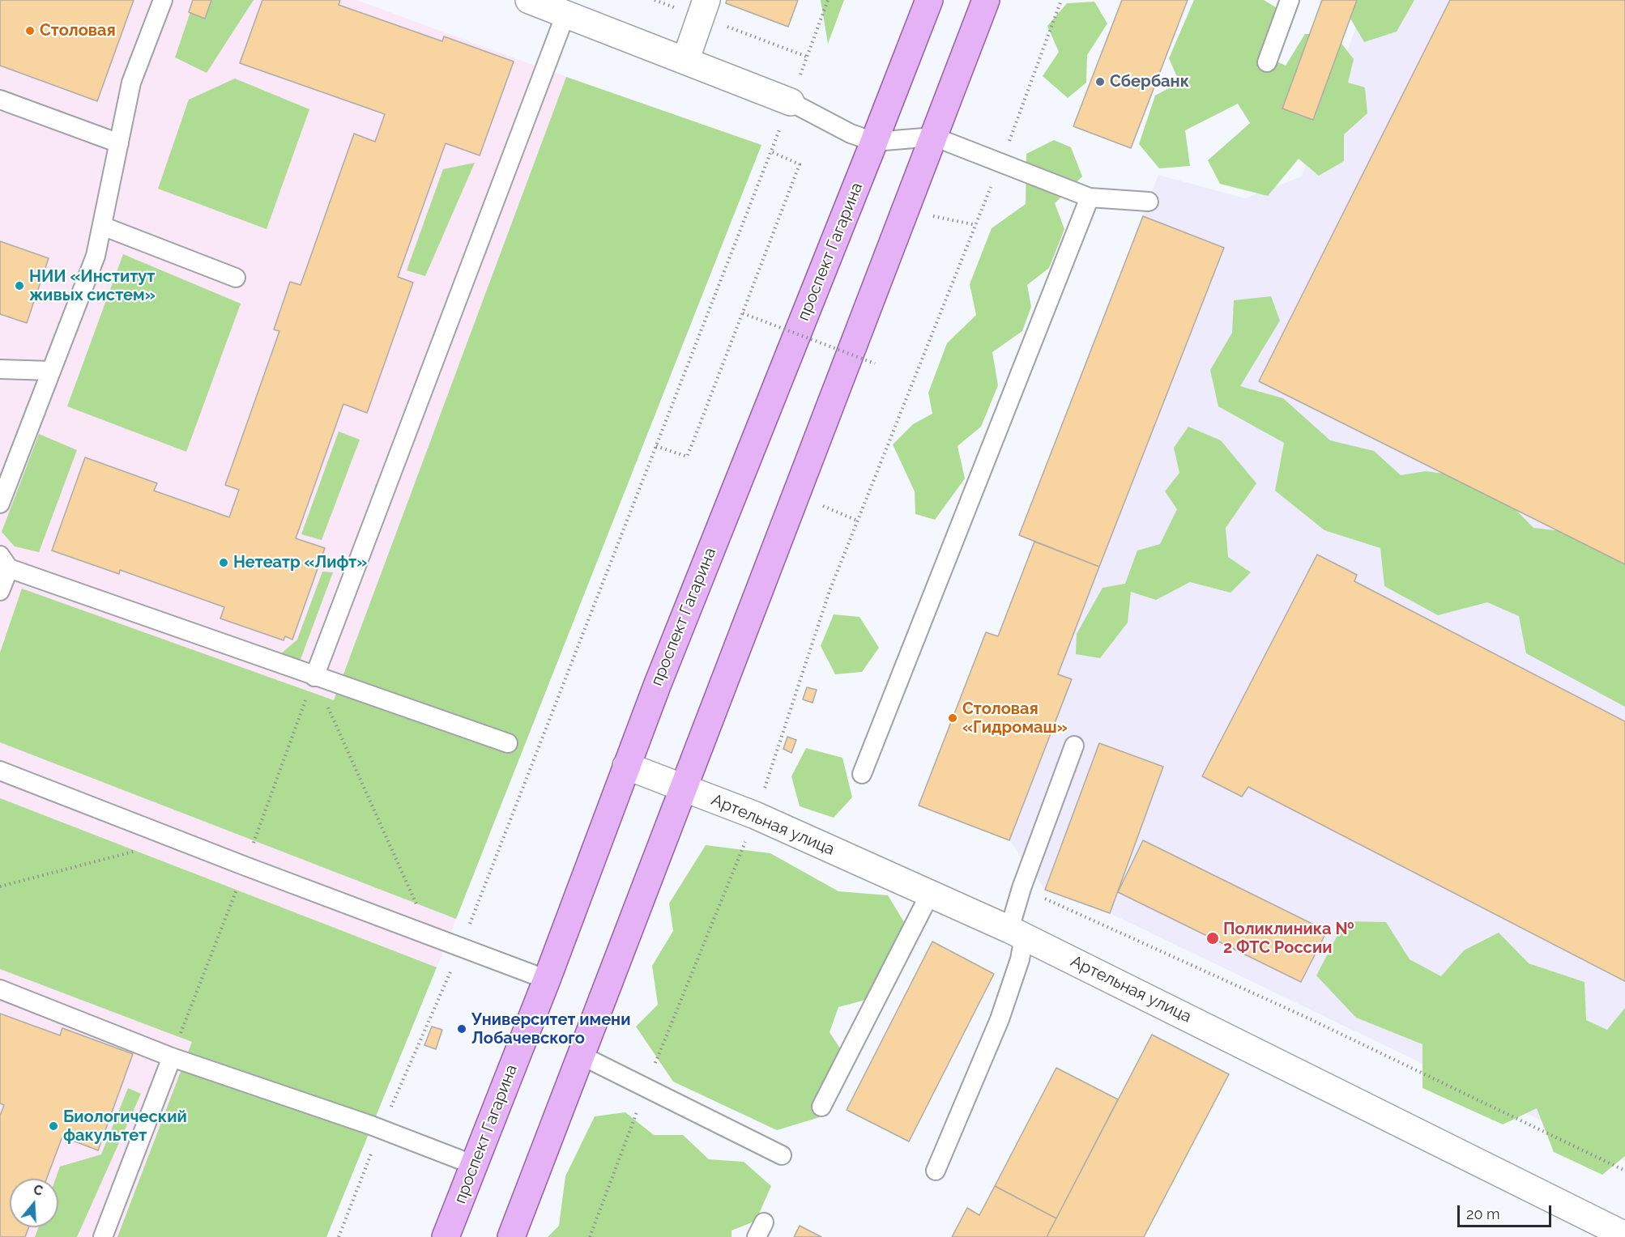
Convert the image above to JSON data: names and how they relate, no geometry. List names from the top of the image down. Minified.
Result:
{"streets":{"main road":["проспект Гагарина"],"street":["Артельная улица"]},"crossings":[["проспект Гагарина","Артельная улица"]],"places":["Столовая","Сбербанк","НИИ «Институт живых систем»","Нетеатр «Лифт»","Столовая «Гидромаш»","Поликлиника № 2 ФТС России","Университет имени Лобачевского","Биологический факультет"],"scale_bar":"20 m","north":"top"}
